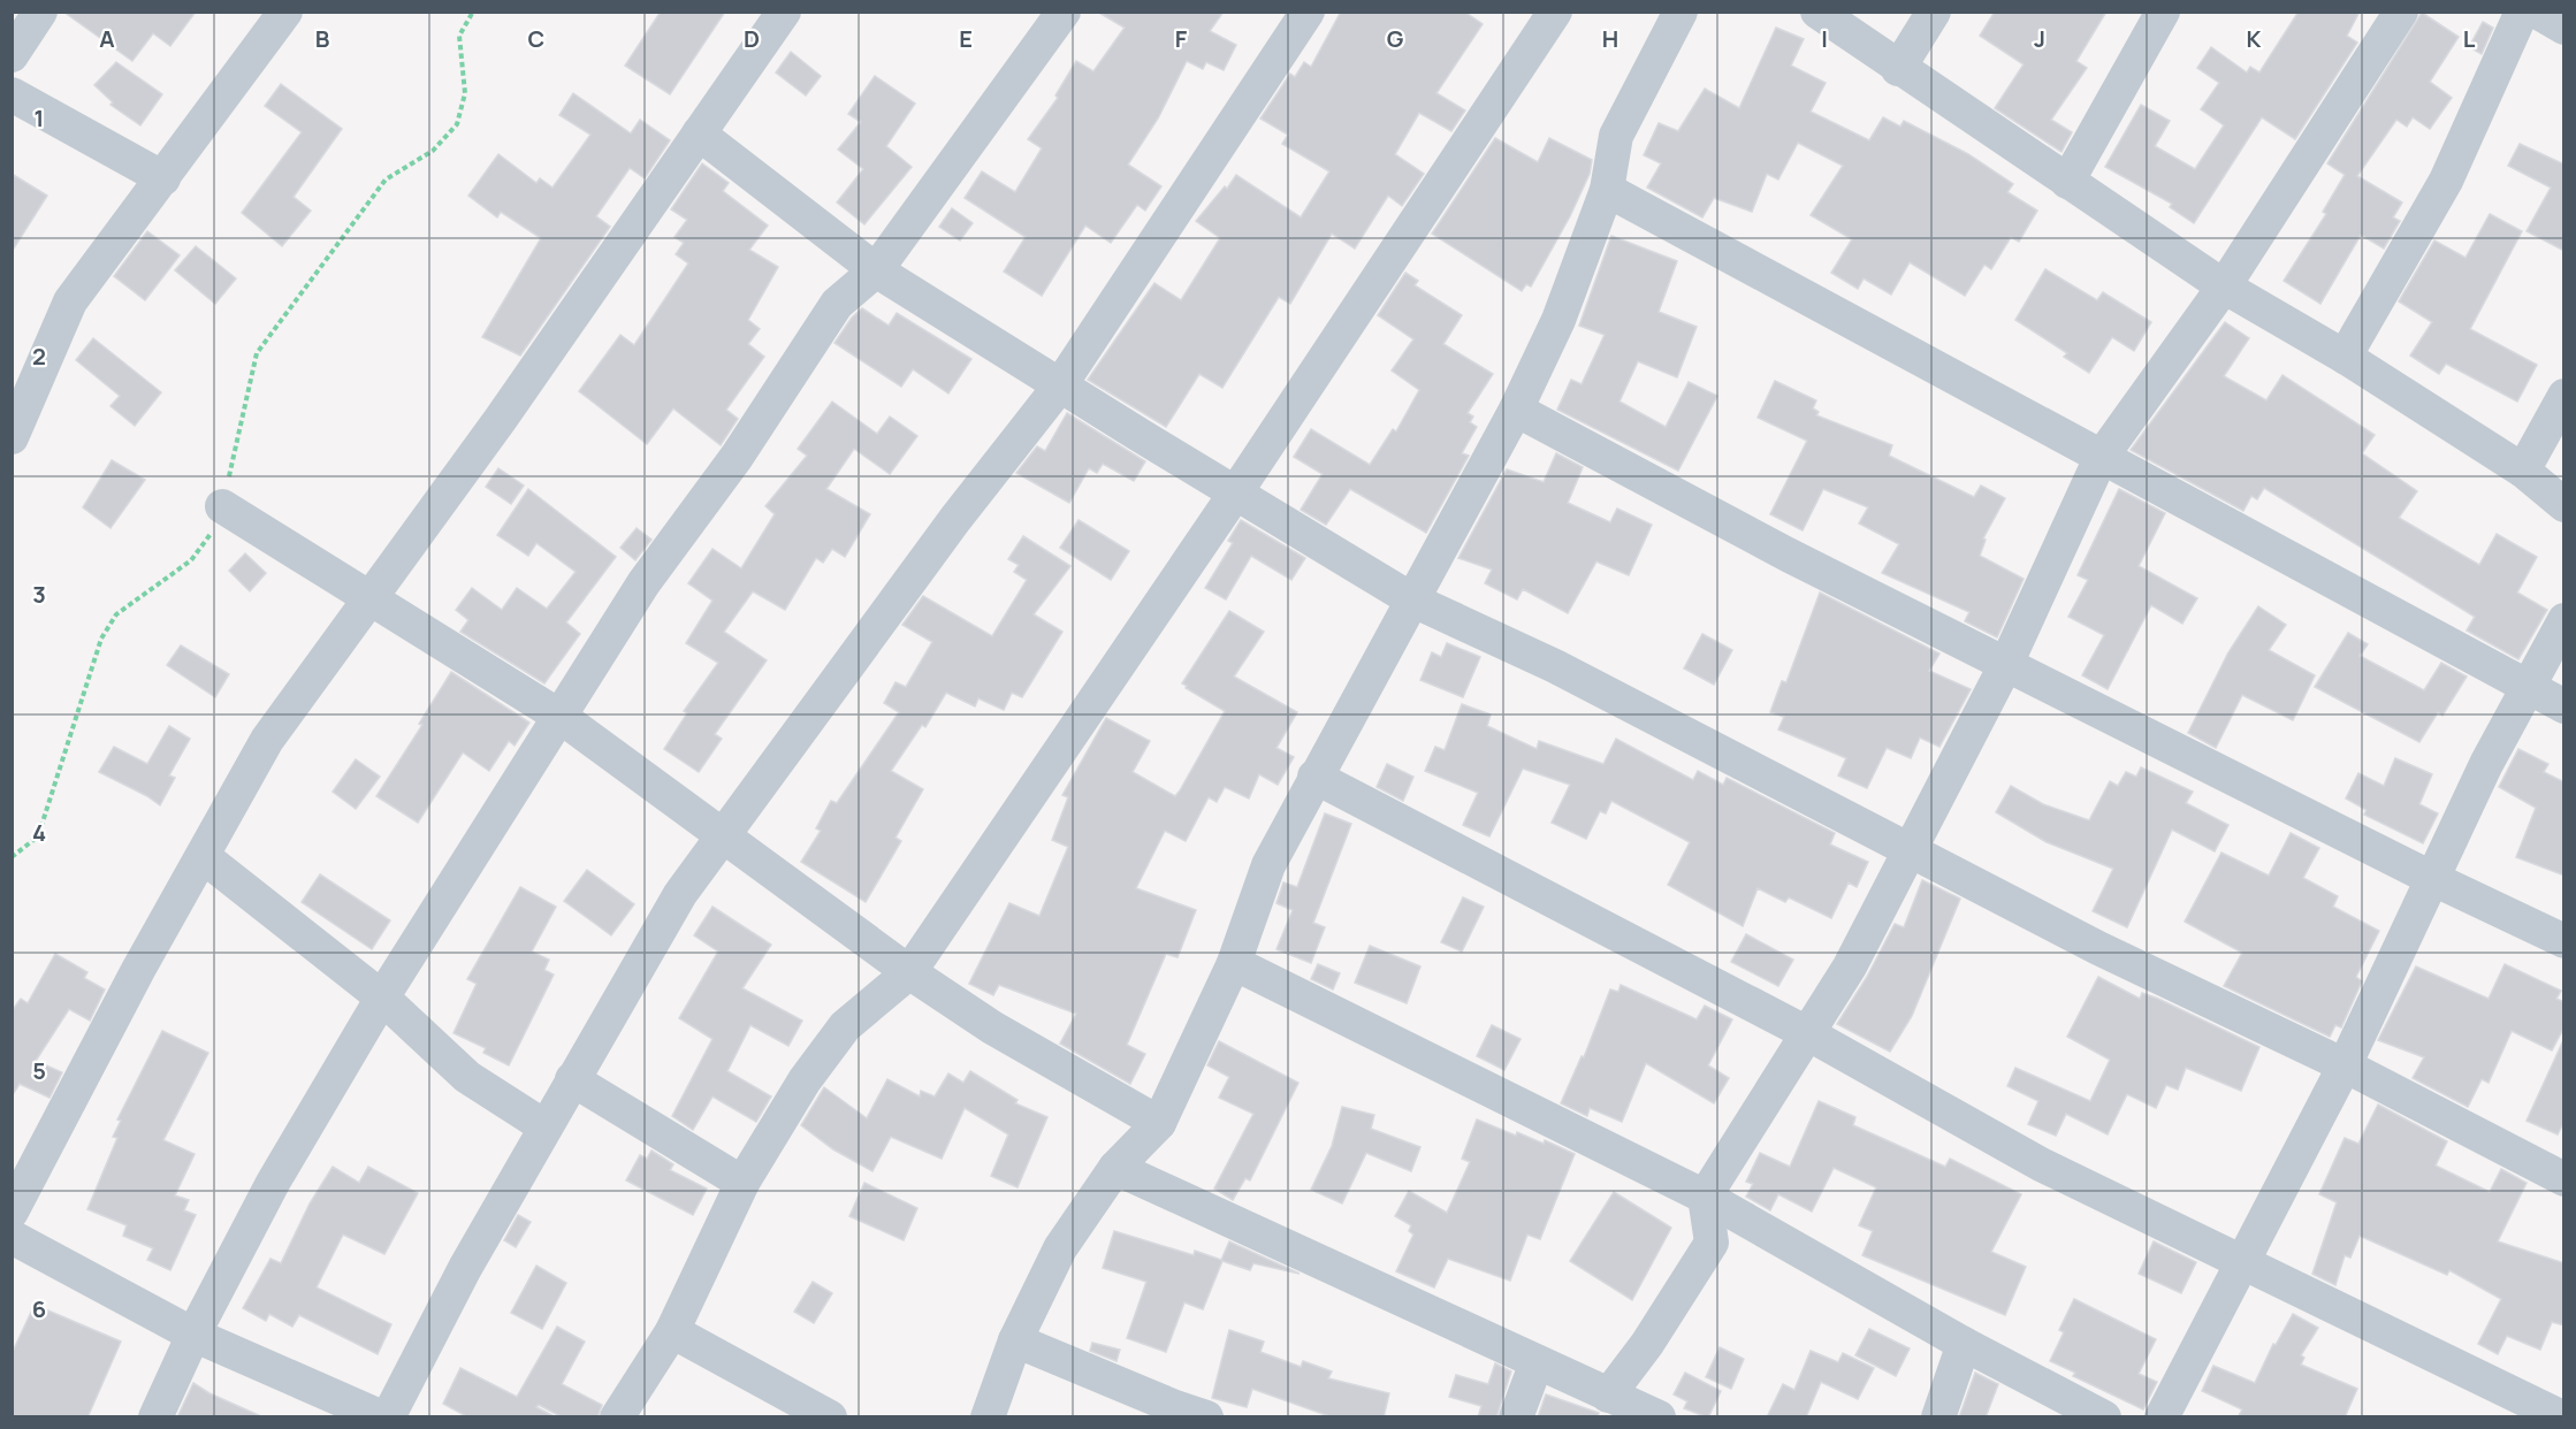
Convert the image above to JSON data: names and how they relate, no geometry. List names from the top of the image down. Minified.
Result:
{"grid":{"columns":["A","B","C","D","E","F","G","H","I","J","K","L"],"rows":["1","2","3","4","5","6"]}}
